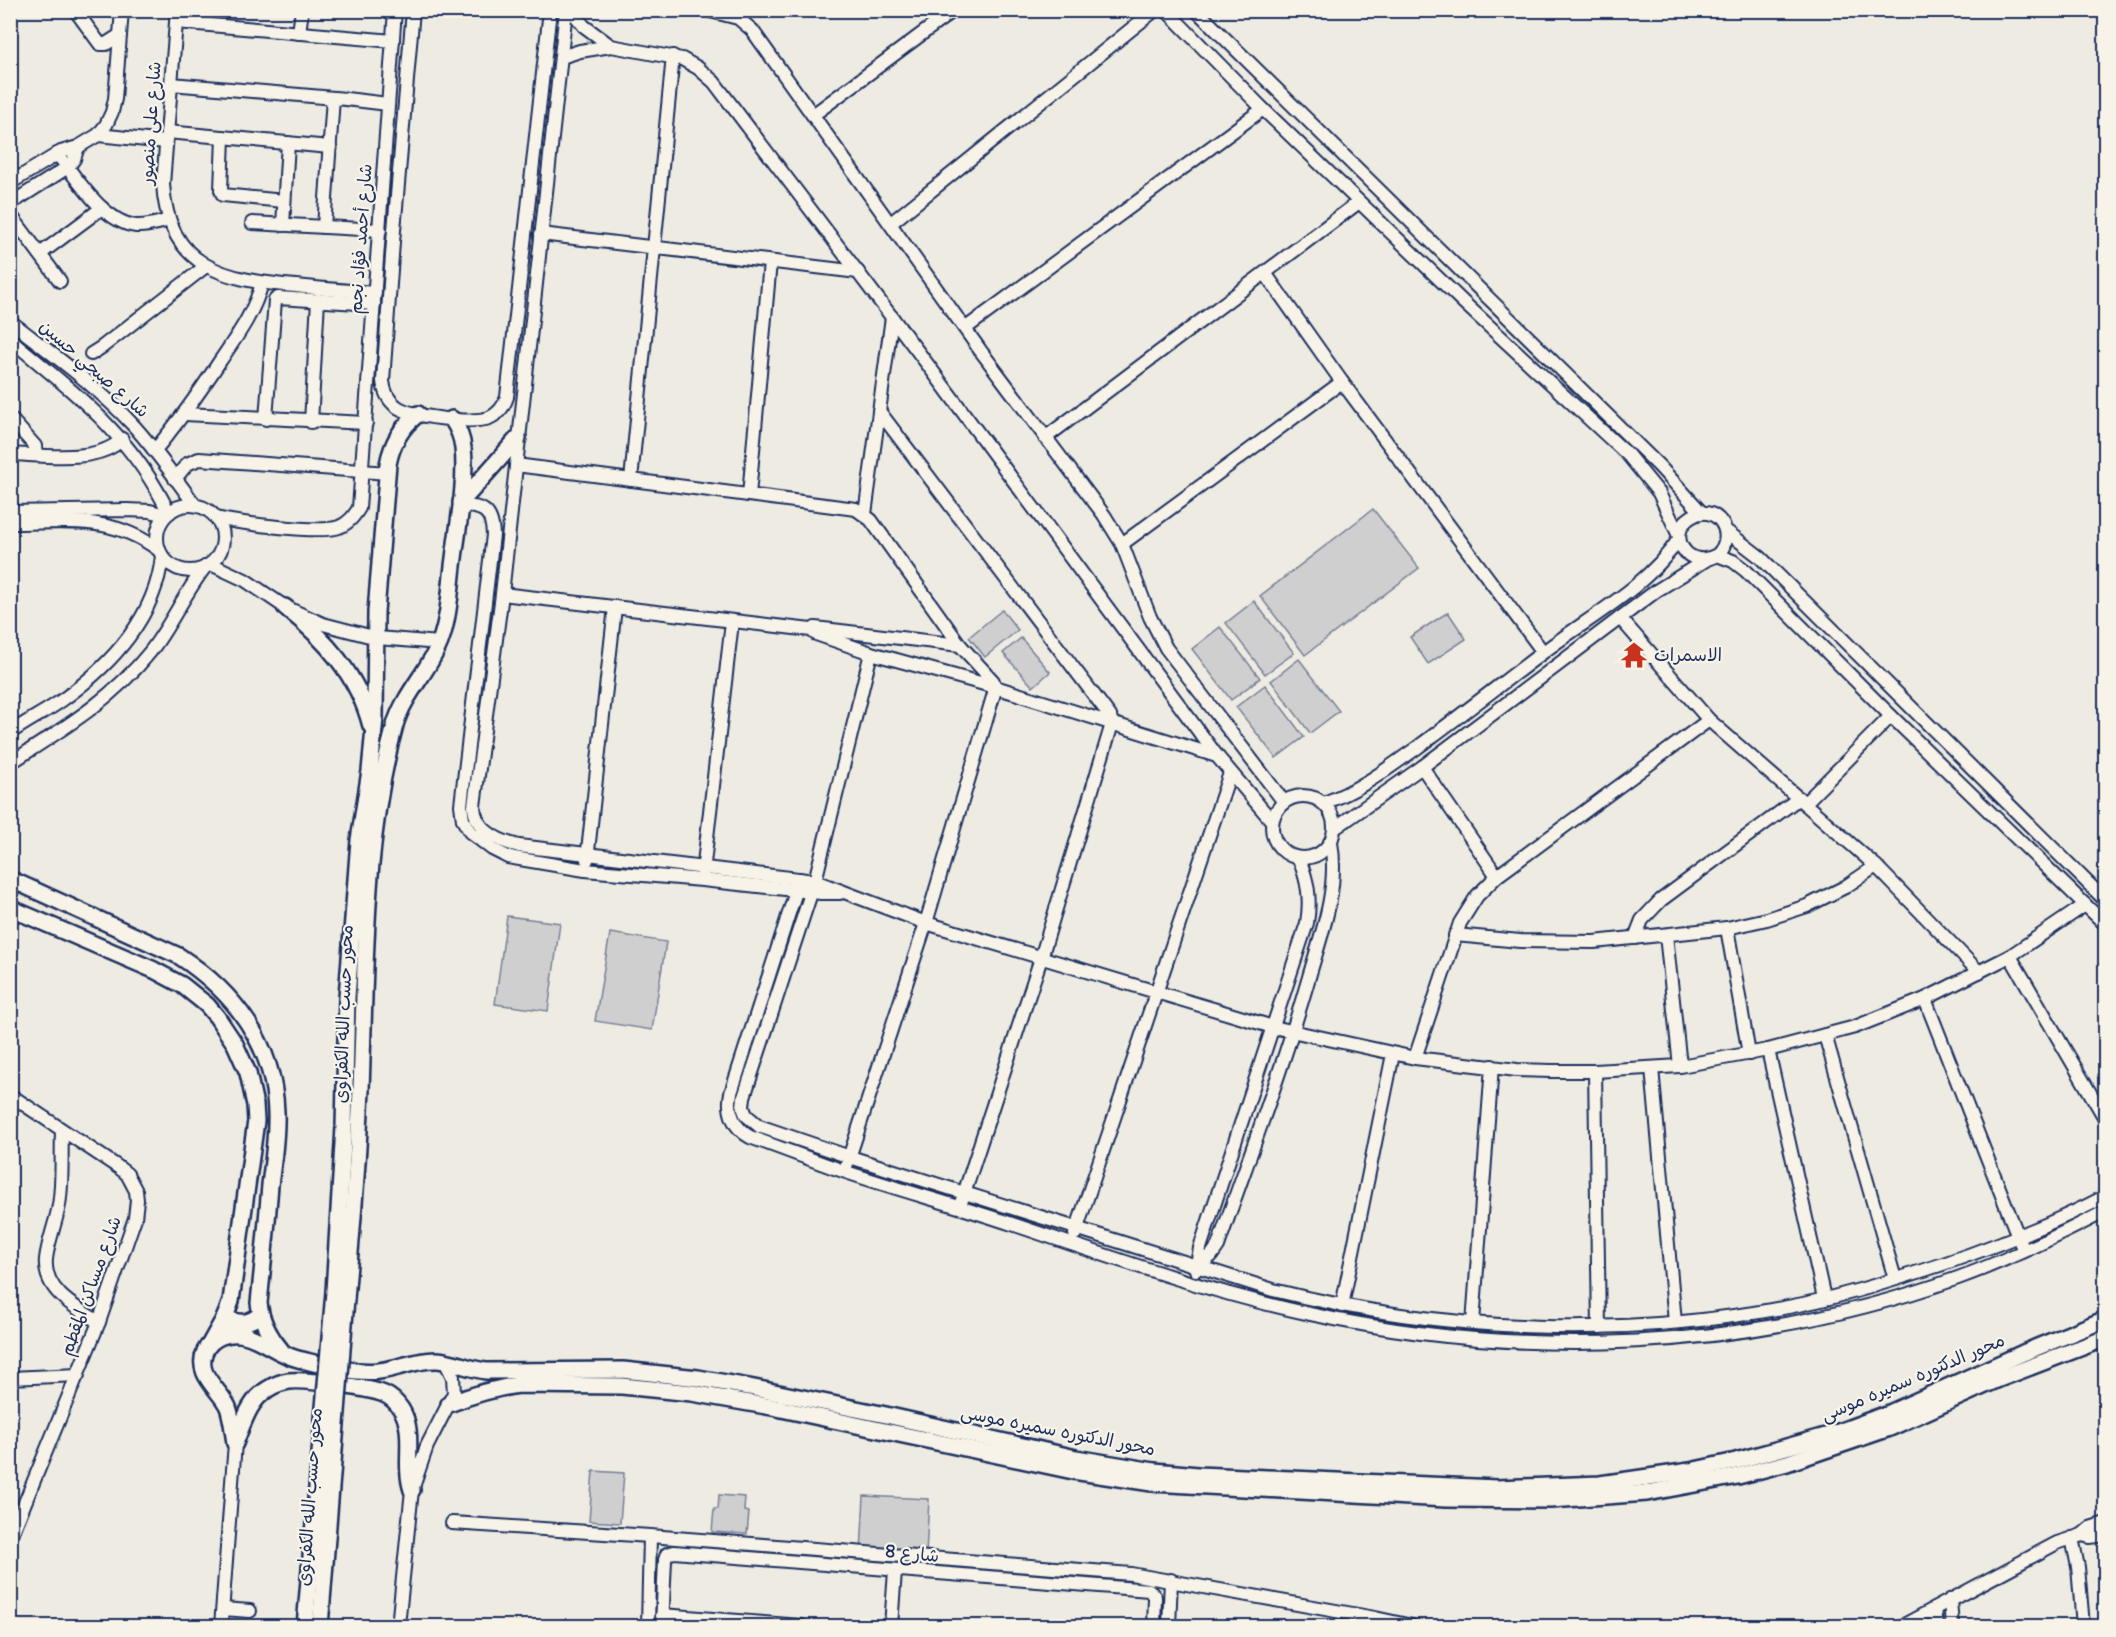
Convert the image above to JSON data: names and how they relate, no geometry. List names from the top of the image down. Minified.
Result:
{"streets":{"main road":["محور حسب الله الكفراوى","محور الدكتوره سميره موسى"],"street":["شارع على منصور","شارع أحمد فؤاد نجم","شارع صبحي حسين","شارع مساكن المقطم","شارع 8"]},"crossings":[["شارع على منصور","شارع أحمد فؤاد نجم"],["شارع أحمد فؤاد نجم","شارع صبحي حسين"],["شارع أحمد فؤاد نجم","محور حسب الله الكفراوى"]],"places":{"temple":["الاسمرات"]}}
